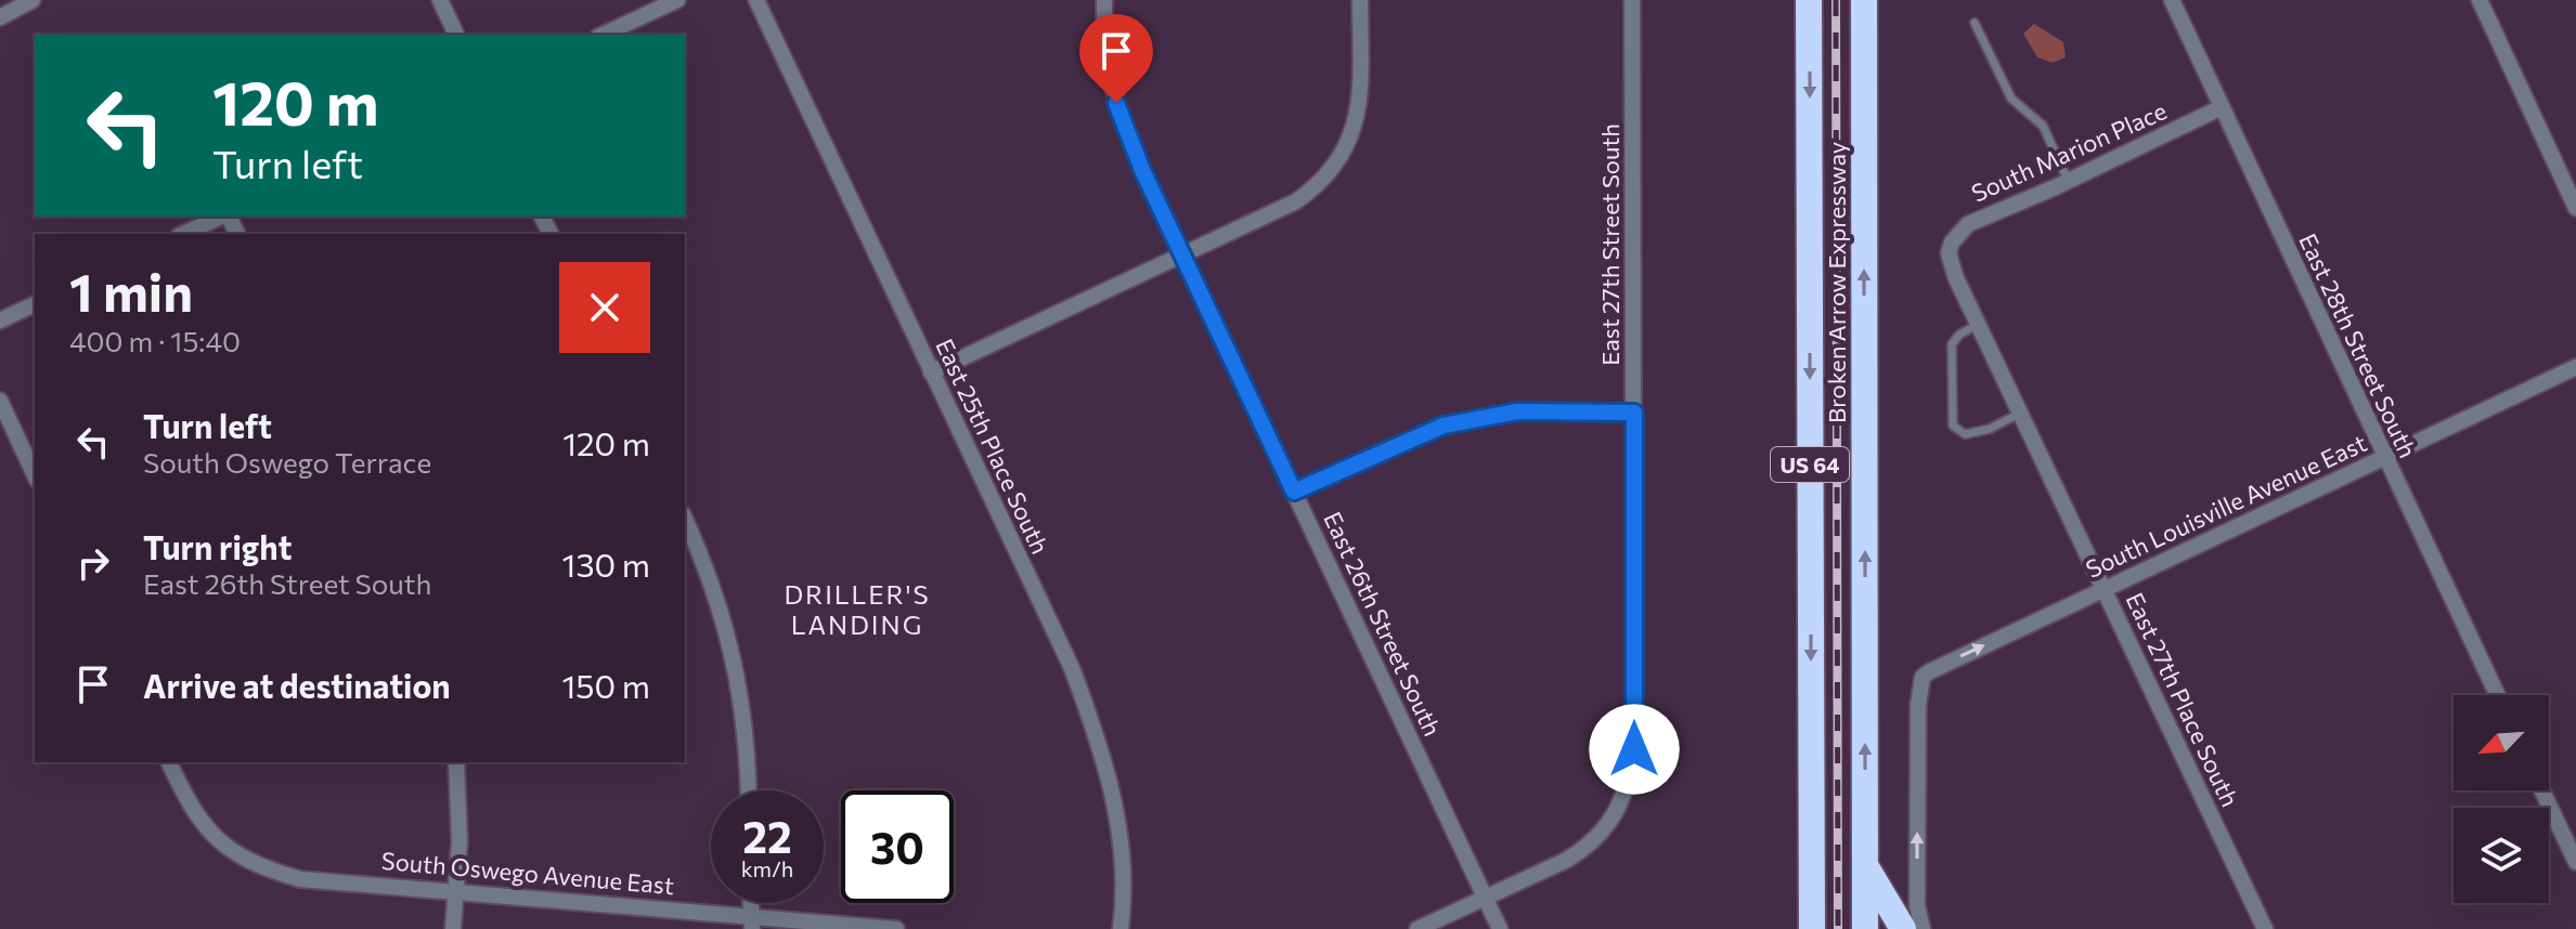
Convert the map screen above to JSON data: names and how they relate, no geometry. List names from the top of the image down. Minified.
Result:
{"streets":{"highway":["Broken Arrow Expressway","US 64"],"street":["South Marion Place","East 27th Street South","East 28th Street South","East 25th Place South","South Louisville Avenue East","East 26th Street South","East 27th Place South","South Oswego Avenue East"]},"crossings":[["South Marion Place","East 28th Street South"],["South Marion Place","East 27th Place South"],["East 27th Street South","East 26th Street South"],["East 28th Street South","South Louisville Avenue East"],["South Louisville Avenue East","East 27th Place South"]],"one_way":["South Louisville Avenue East"],"districts":["DRILLER'S LANDING"],"north":"bottom left","page":{"turn":["120 m","Turn left"],"heading":["1 min","400 m · 15:40"],"list":[{"name":"Turn left","note":"South Oswego Terrace","value":"120 m"},{"name":"Turn right","note":"East 26th Street South","value":"130 m"},{"name":"Arrive at destination","value":"150 m"}],"speed":"22 km/h","limit":"30"}}
